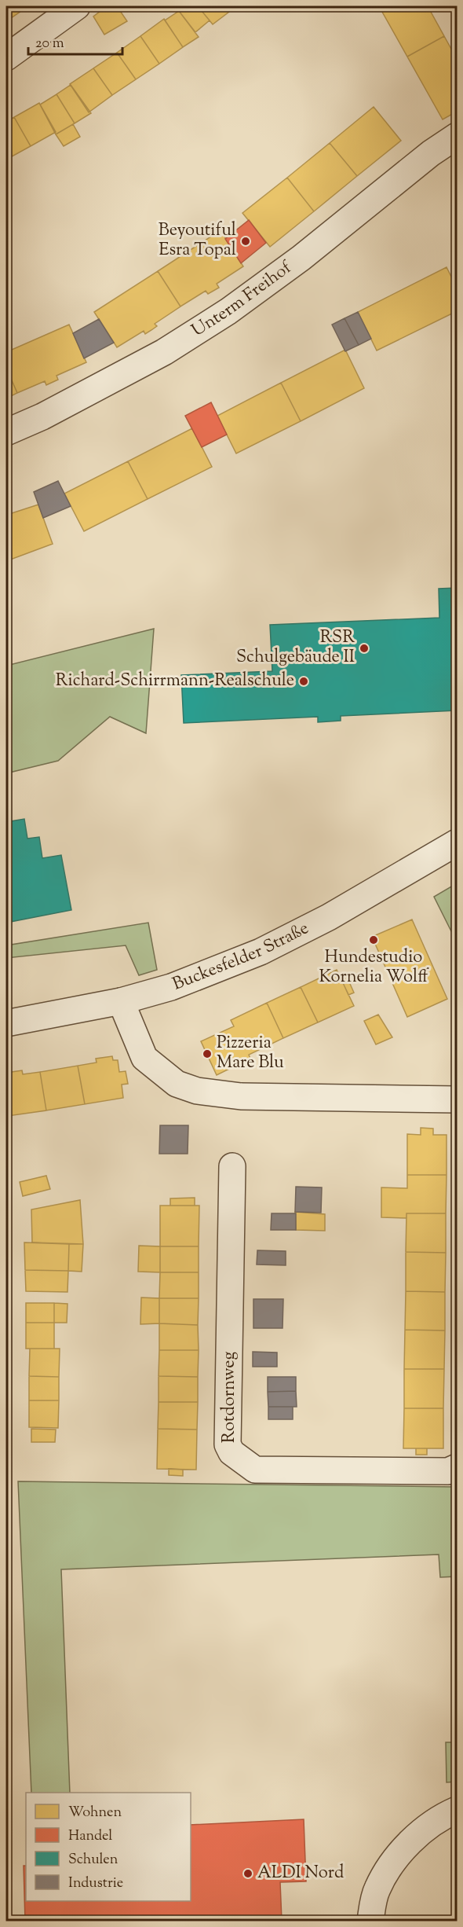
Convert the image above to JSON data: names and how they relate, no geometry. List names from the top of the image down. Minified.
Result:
{"streets":{"street":["Unterm Freihof","Buckesfelder Straße","Rotdornweg"]},"places":["Beyoutiful Esra Topal","RSR Schulgebäude II","Richard-Schirrmann-Realschule","Hundestudio Kornelia Wolff","Pizzeria Mare Blu","ALDI Nord"],"legend":["Wohnen","Handel","Schulen","Industrie"],"scale_bar":"20 m"}
